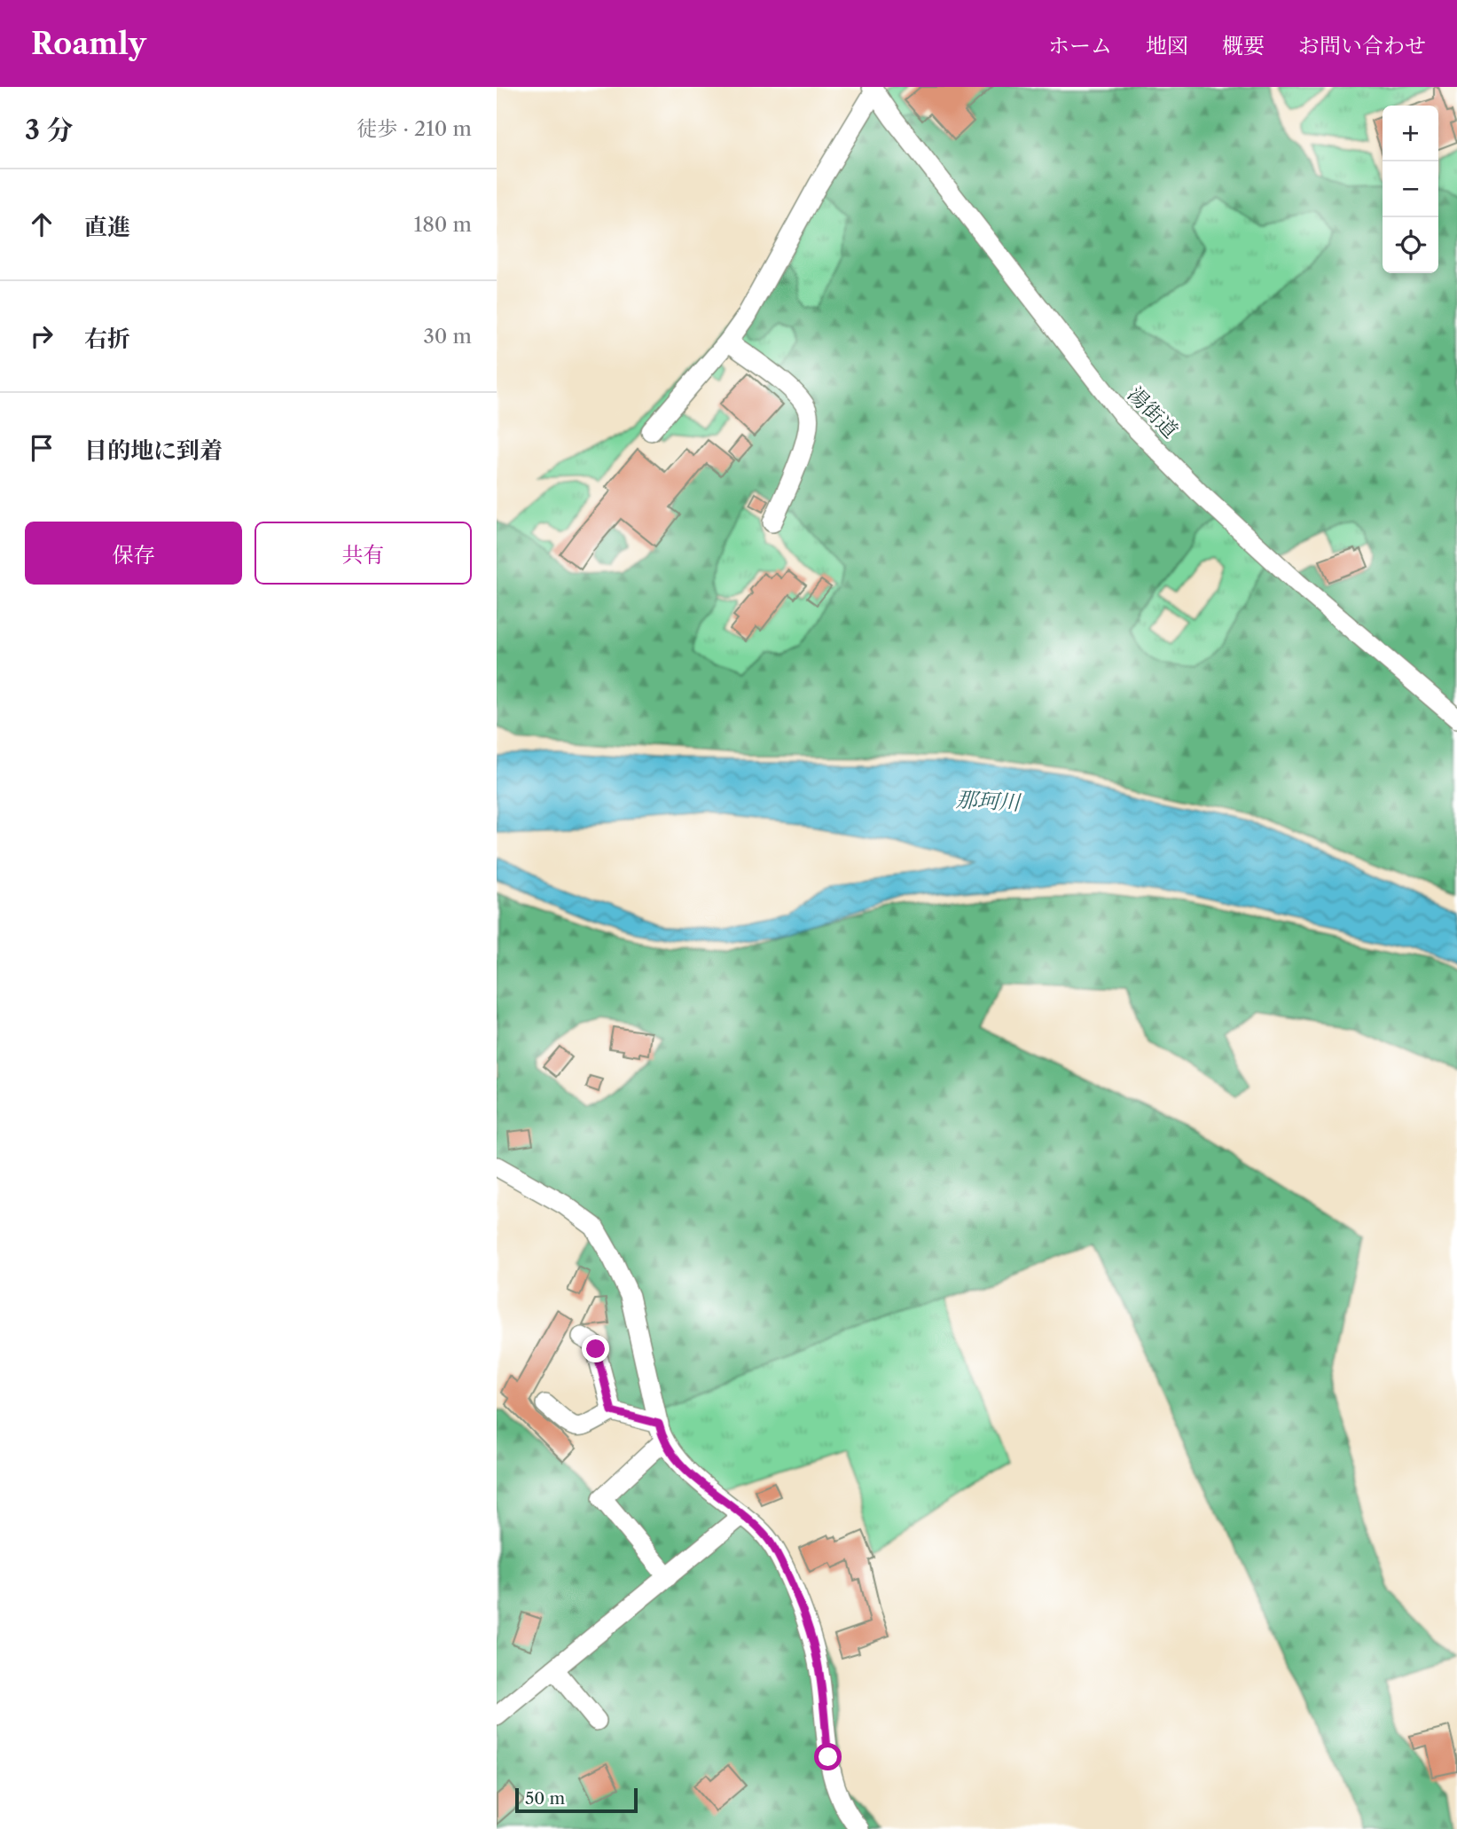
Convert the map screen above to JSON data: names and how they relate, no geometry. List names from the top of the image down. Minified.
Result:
{"streets":{"street":["湯街道"]},"water":["那珂川"],"scale_bar":"50 m","page":{"header":"Roamly","nav":["ホーム","地図","概要","お問い合わせ"],"heading":["3 分","徒歩 · 210 m"],"map_buttons":["+","−"],"list":[["直進","180 m"],["右折","30 m"],"目的地に到着"],"buttons":["保存","共有"],"scale":"50 m"}}
